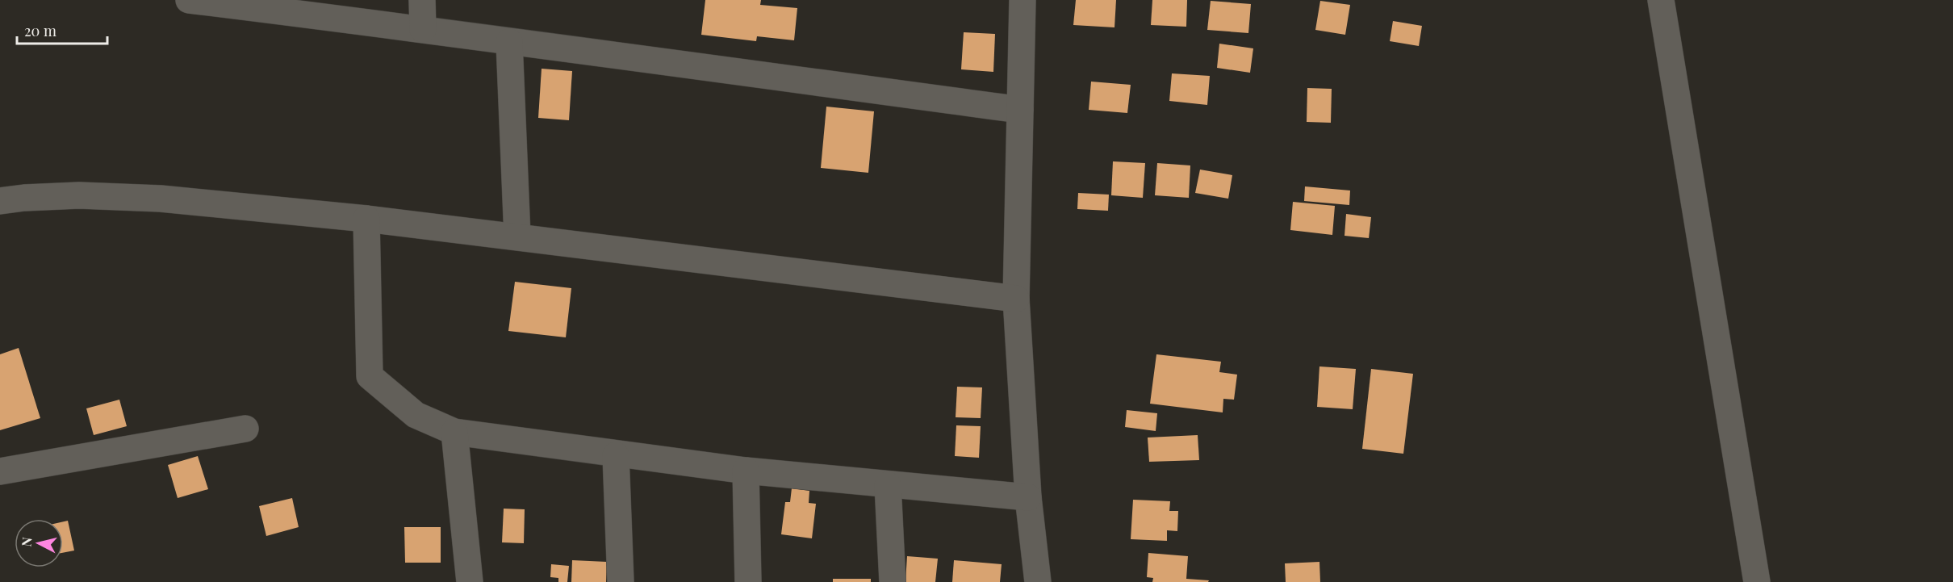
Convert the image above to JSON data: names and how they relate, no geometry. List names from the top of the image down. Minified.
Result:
{"scale_bar":"20 m","north":"left"}
